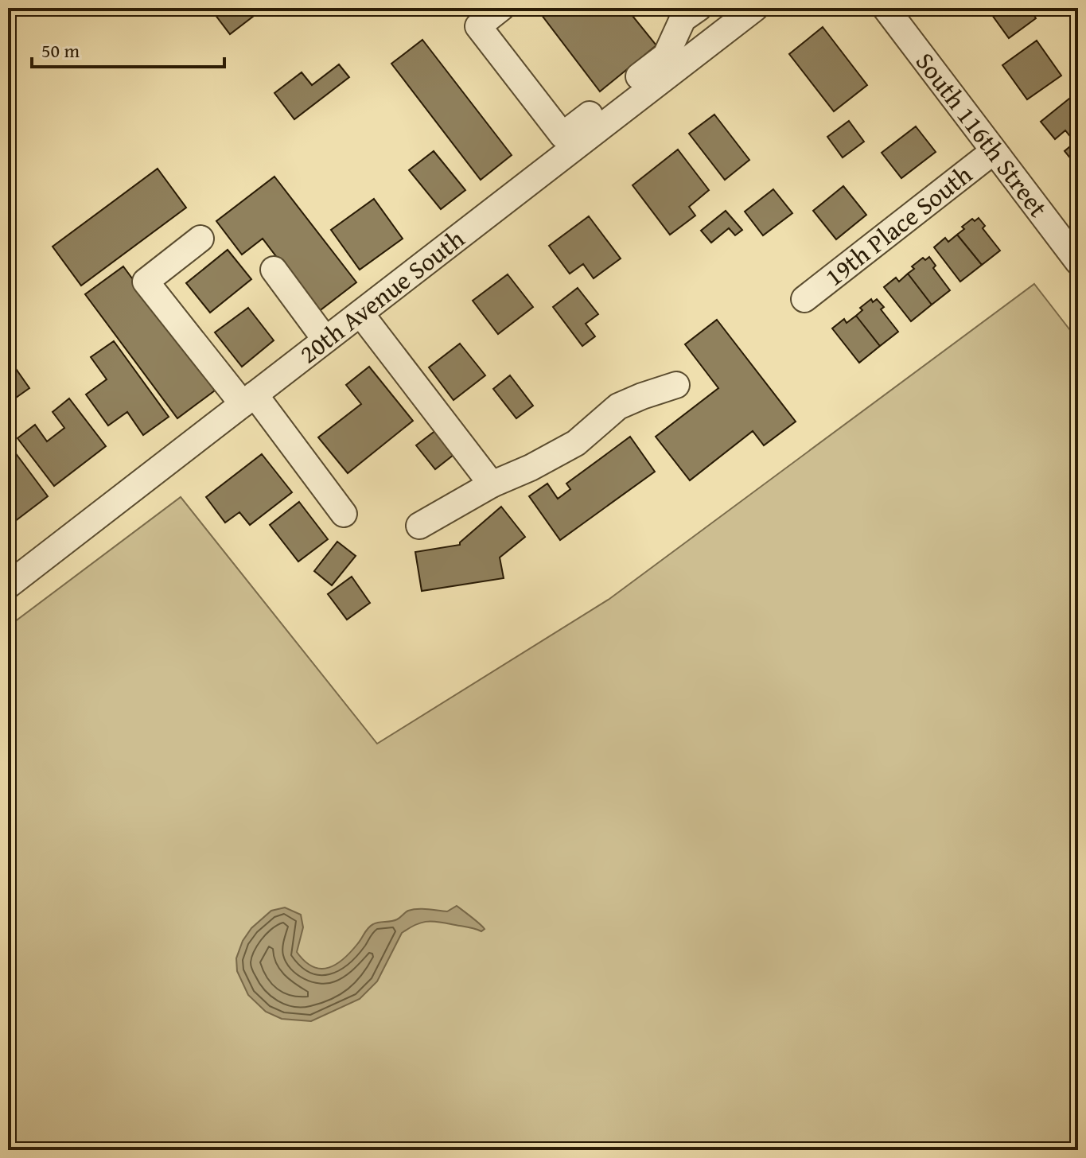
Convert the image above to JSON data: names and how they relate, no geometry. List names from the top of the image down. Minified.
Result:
{"streets":{"street":["South 116th Street","19th Place South","20th Avenue South"]},"crossings":[["South 116th Street","19th Place South"]],"scale_bar":"50 m"}
